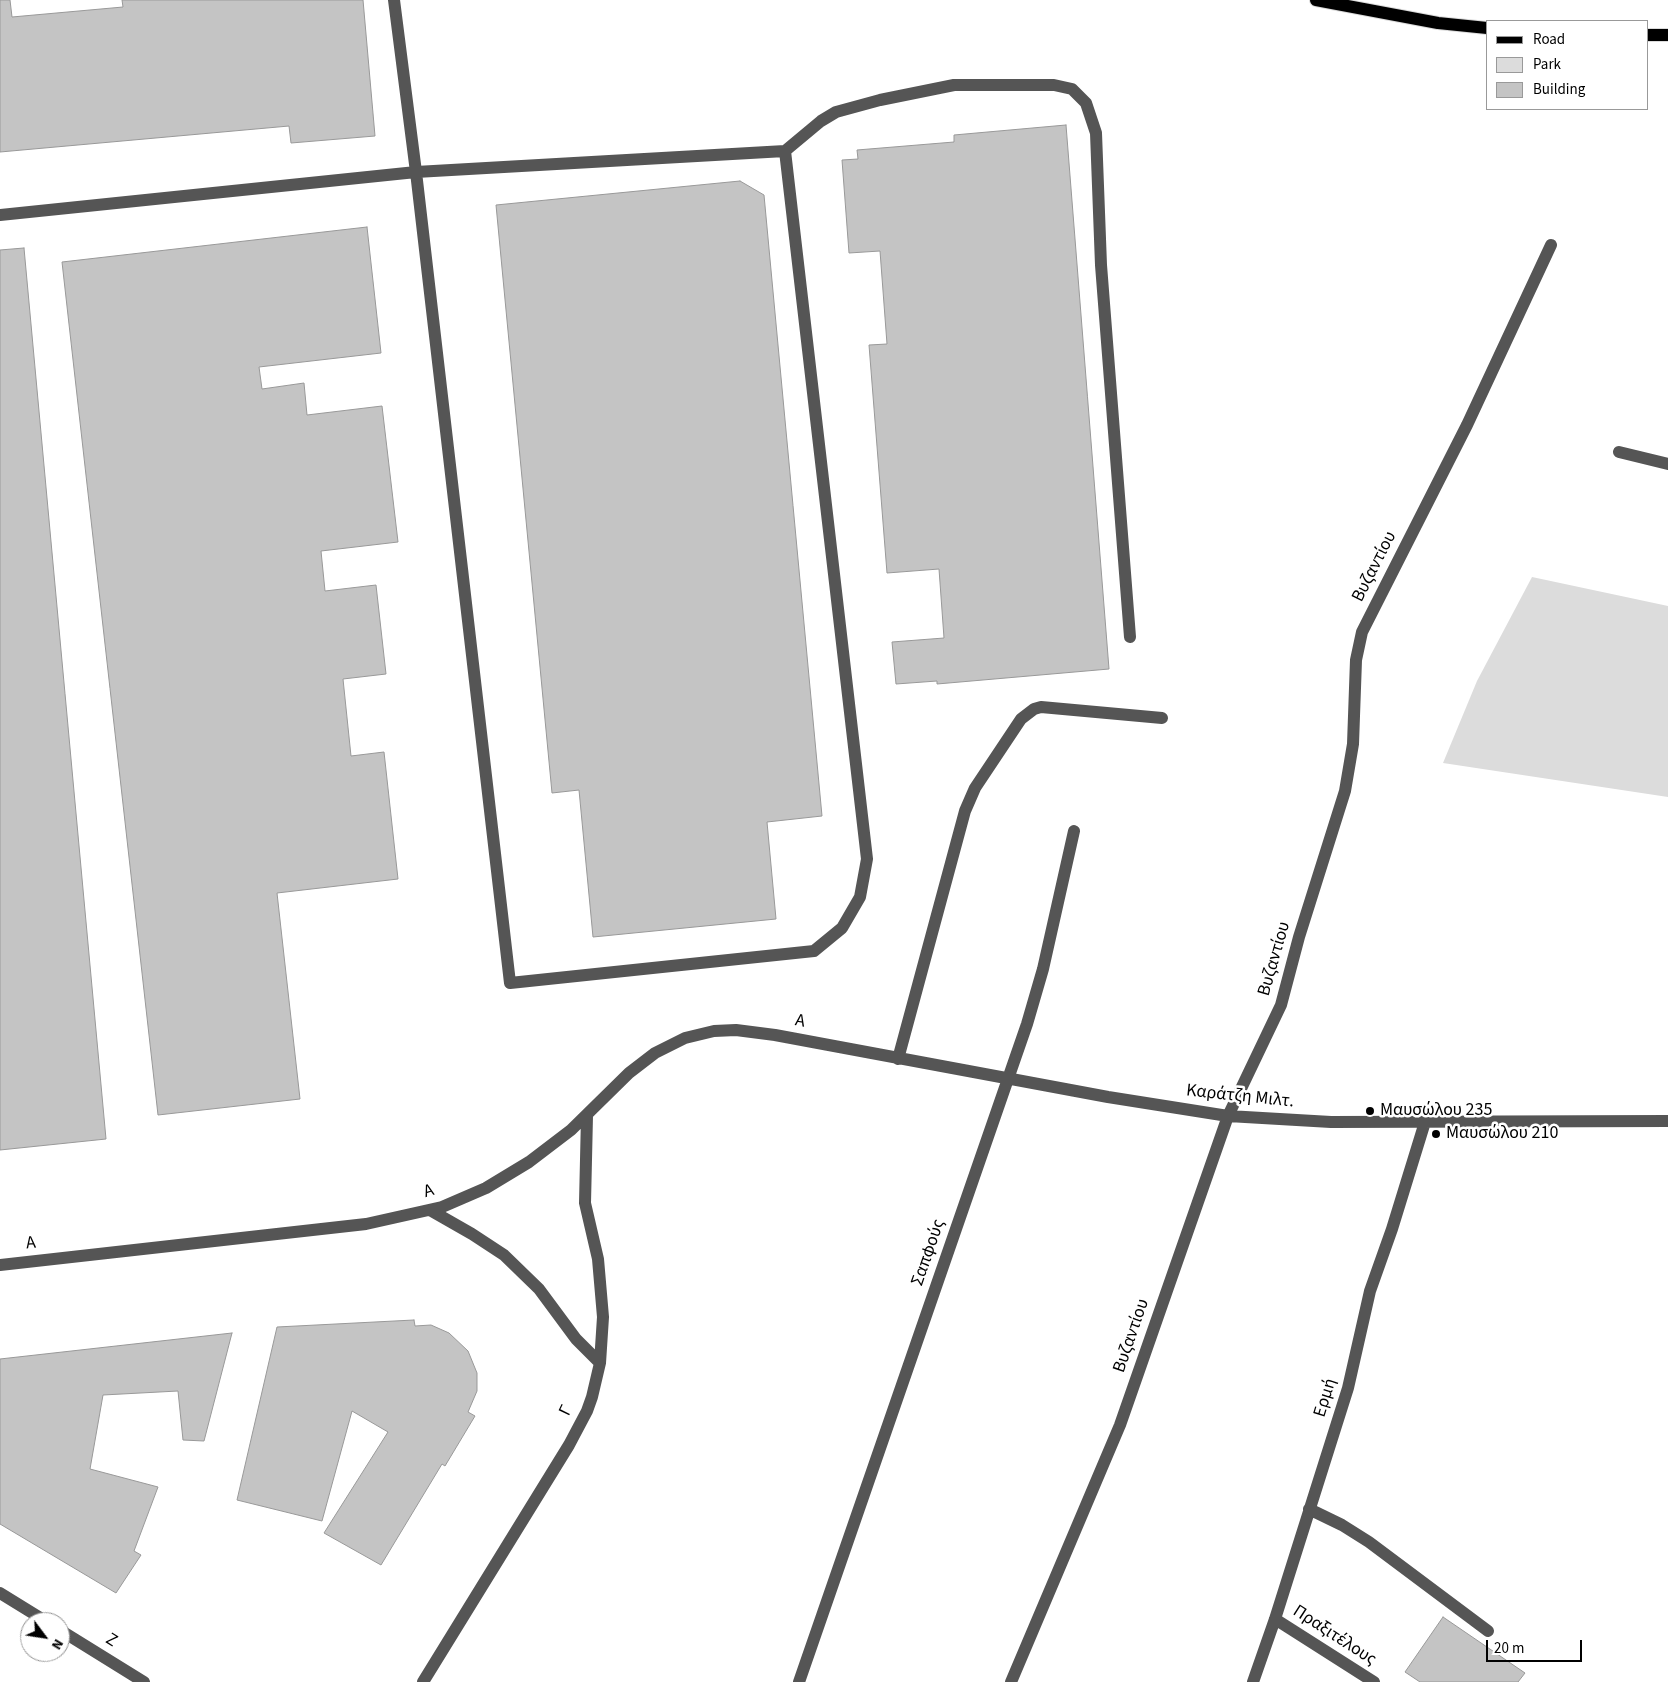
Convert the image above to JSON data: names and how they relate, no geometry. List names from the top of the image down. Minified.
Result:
{"streets":{"street":["Βυζαντίου","Α","Καράτζη Μιλτ.","Σαπφούς","Ερμή","Γ","Πραξιτέλους","Ζ"]},"crossings":[["Βυζαντίου","Καράτζη Μιλτ."],["Α","Καράτζη Μιλτ."],["Α","Γ"],["Καράτζη Μιλτ.","Σαπφούς"],["Καράτζη Μιλτ.","Ερμή"],["Ερμή","Πραξιτέλους"]],"places":["Μαυσώλου 235","Μαυσώλου 210"],"legend":["Road","Park","Building"],"scale_bar":"20 m","north":"bottom right"}
